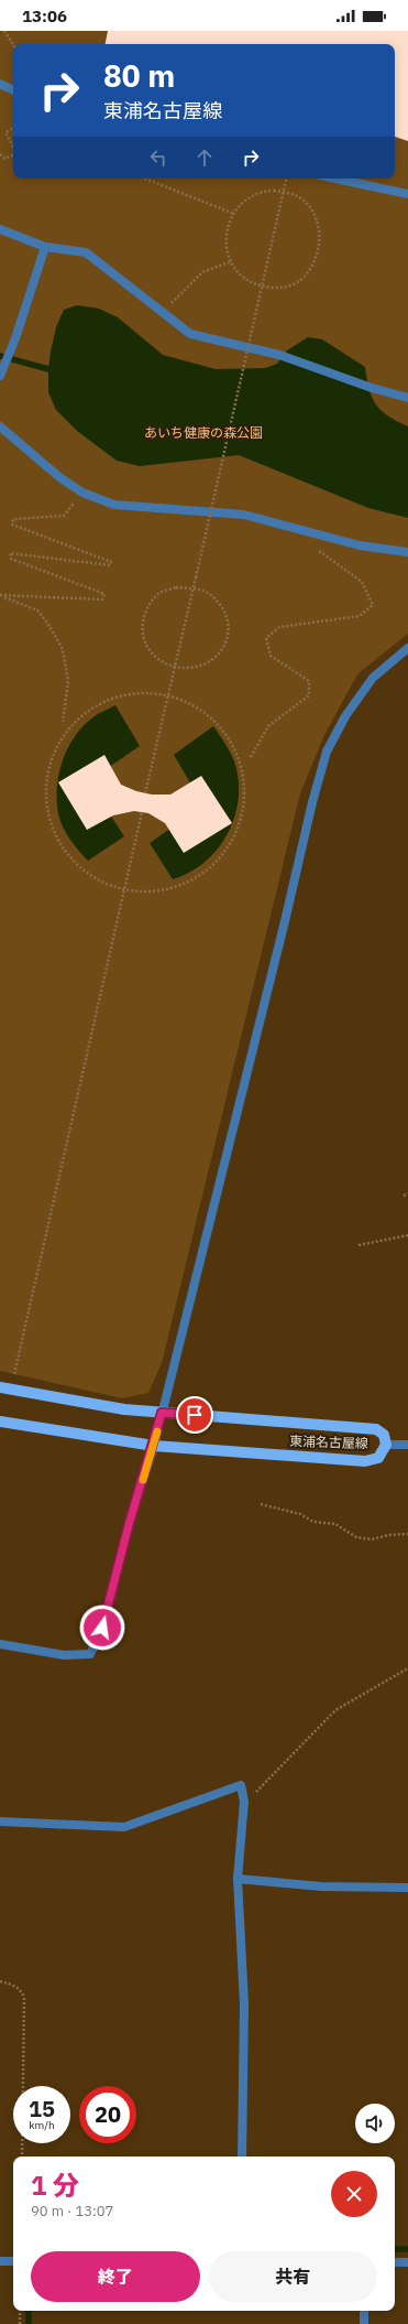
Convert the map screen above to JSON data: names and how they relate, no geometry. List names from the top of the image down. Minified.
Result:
{"streets":{"main road":["東浦名古屋線"]},"parks":["あいち健康の森公園"],"page":{"status":"13:06","turn":["80 m","東浦名古屋線"],"speed":"15 km/h","limit":"20","heading":["1 分","90 m · 13:07"],"buttons":["終了","共有"]}}
